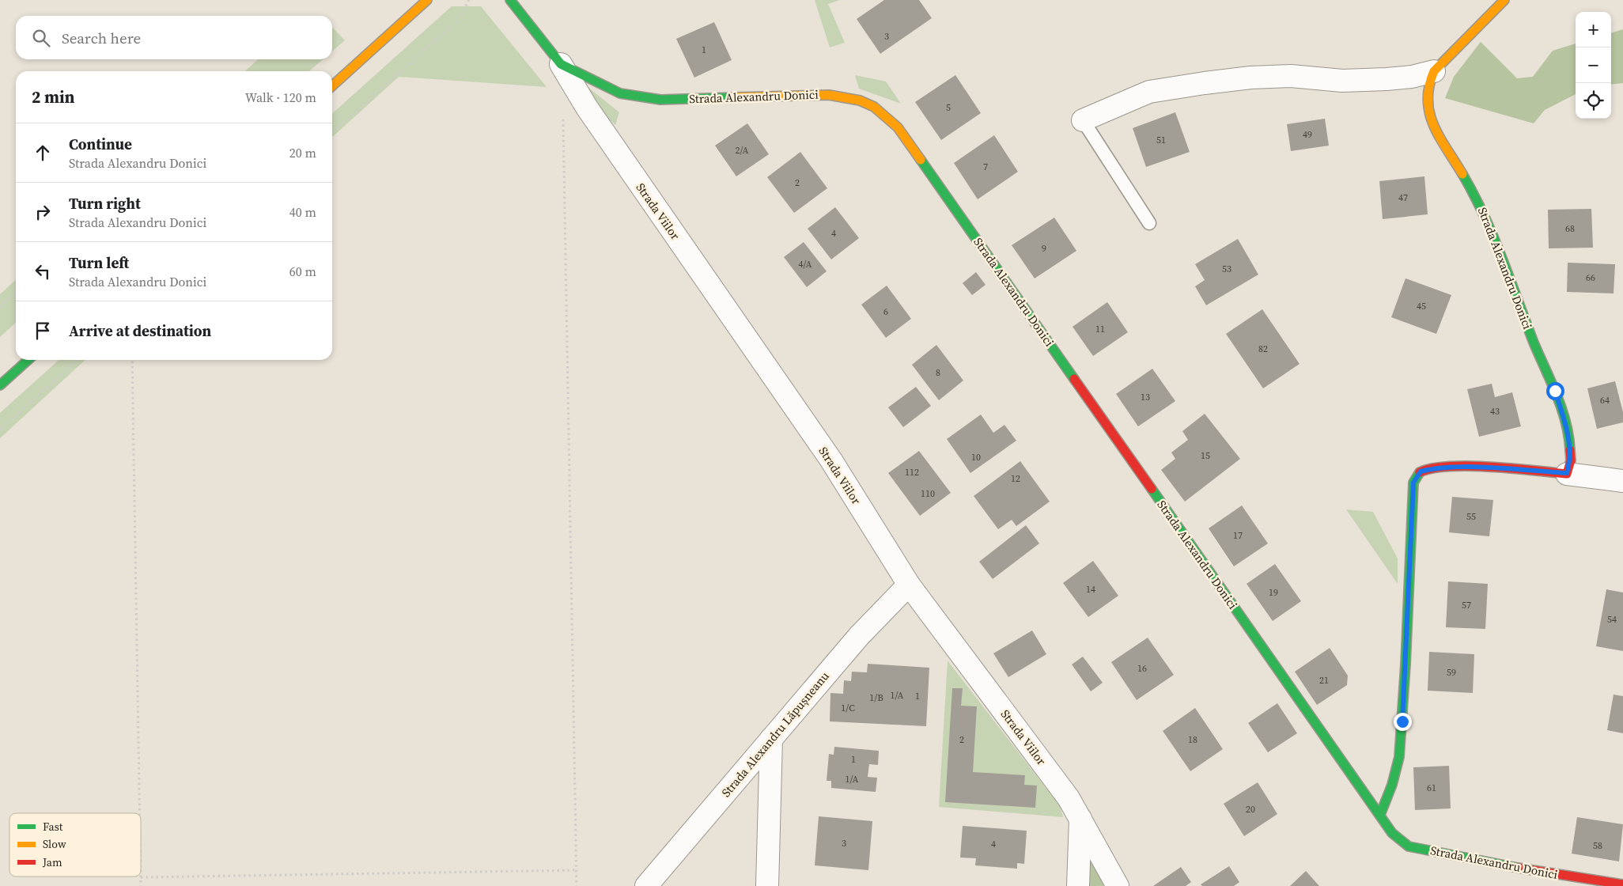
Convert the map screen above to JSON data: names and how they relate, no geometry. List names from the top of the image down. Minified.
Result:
{"streets":{"street":["Strada Alexandru Donici","Strada Viilor","Strada Alexandru Lăpușneanu"]},"crossings":[["Strada Alexandru Donici","Strada Viilor"],["Strada Viilor","Strada Alexandru Lăpușneanu"]],"house_numbers":["3","1","5","49","51","2/A","7","2","47","68","4","9","4/A","53","66","45","6","11","82","8","13","64","43","15","10","112","12","110","55","17","14","19","57","54","16","59","21","1/A","1","1/B","1/C","2","18","1","1/A","61","20","3","4","58"],"legend":["Fast","Slow","Jam"],"page":{"map_buttons":["+","−"],"search":"Search here","heading":["2 min","Walk · 120 m"],"list":[["Continue","Strada Alexandru Donici","20 m"],["Turn right","Strada Alexandru Donici","40 m"],["Turn left","Strada Alexandru Donici","60 m"],"Arrive at destination"]}}
